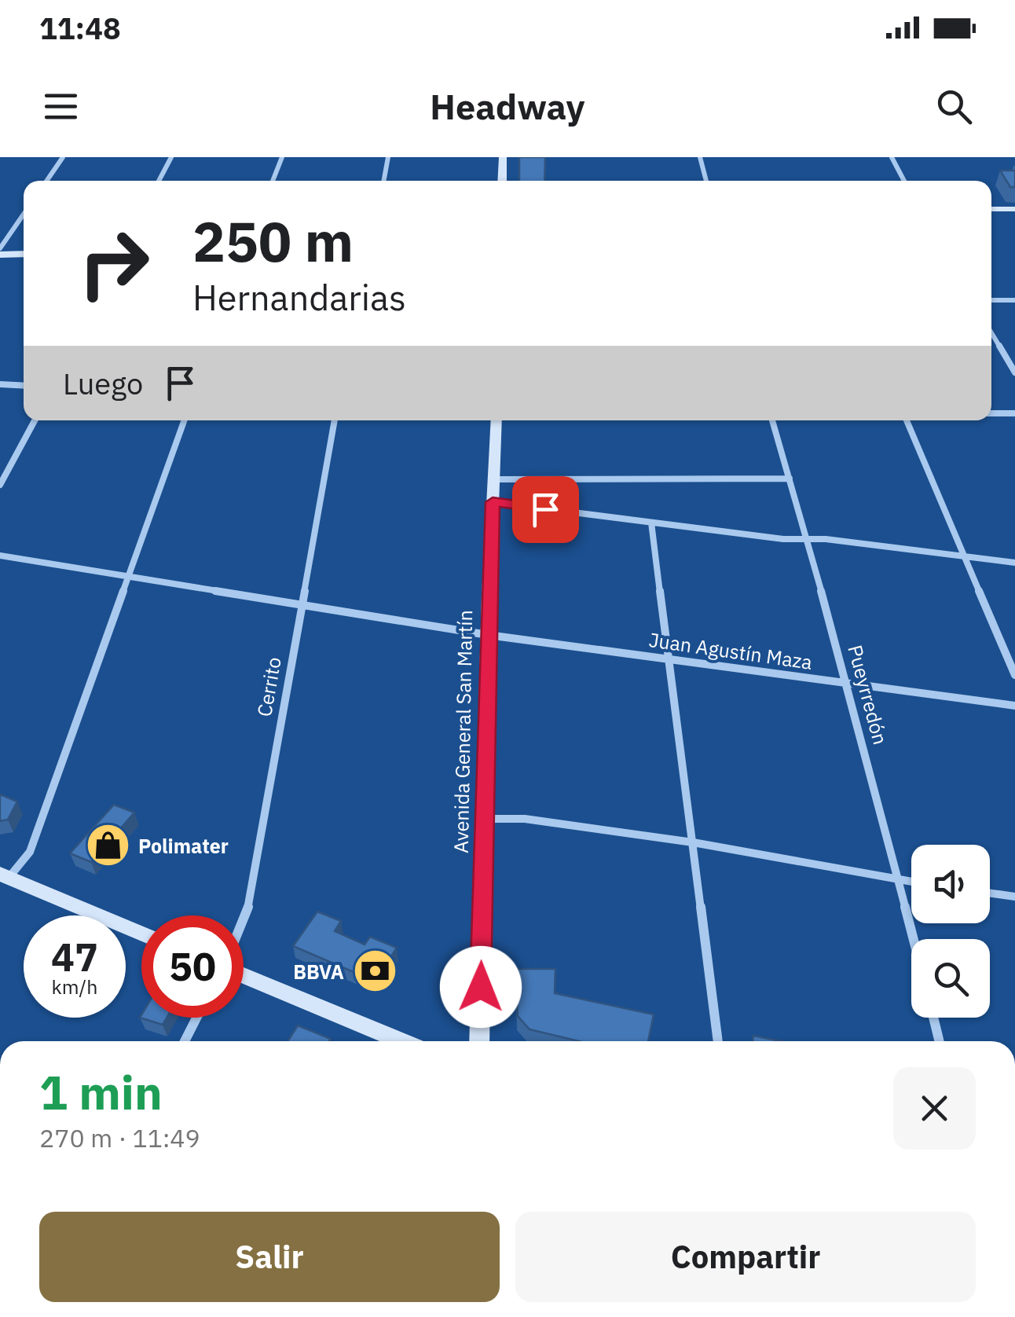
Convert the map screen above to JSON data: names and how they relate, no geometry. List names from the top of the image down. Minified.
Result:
{"streets":{"main road":["Avenida General San Martín"],"street":["Juan Agustín Maza","Cerrito","Pueyrredón"]},"crossings":[["Juan Agustín Maza","Cerrito"],["Juan Agustín Maza","Pueyrredón"],["Juan Agustín Maza","Avenida General San Martín"]],"places":{"shop":["Polimater"],"bank":["BBVA"]},"page":{"status":"11:48","header":"Headway","turn":["250 m","Hernandarias"],"then":"Luego","speed":"47 km/h","limit":"50","heading":["1 min","270 m · 11:49"],"buttons":["Salir","Compartir"]}}
